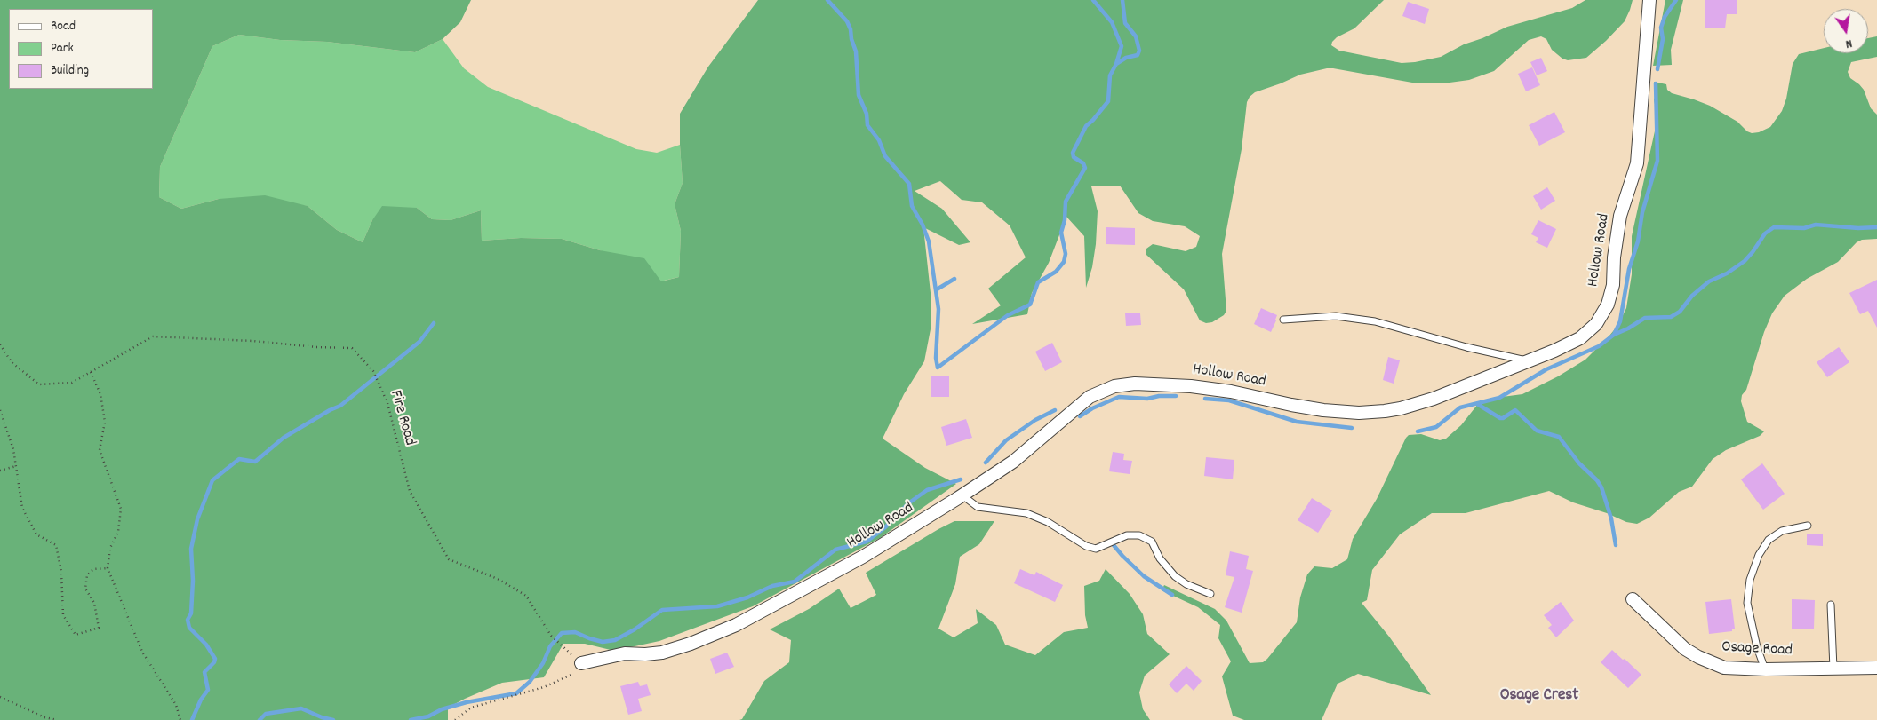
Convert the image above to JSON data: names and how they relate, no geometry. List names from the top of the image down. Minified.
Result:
{"streets":{"street":["Hollow Road","Osage Road"],"path":["Fire Road"]},"crossings":[["Hollow Road","Fire Road"]],"districts":["Osage Crest"],"legend":["Road","Park","Building"],"north":"bottom"}
